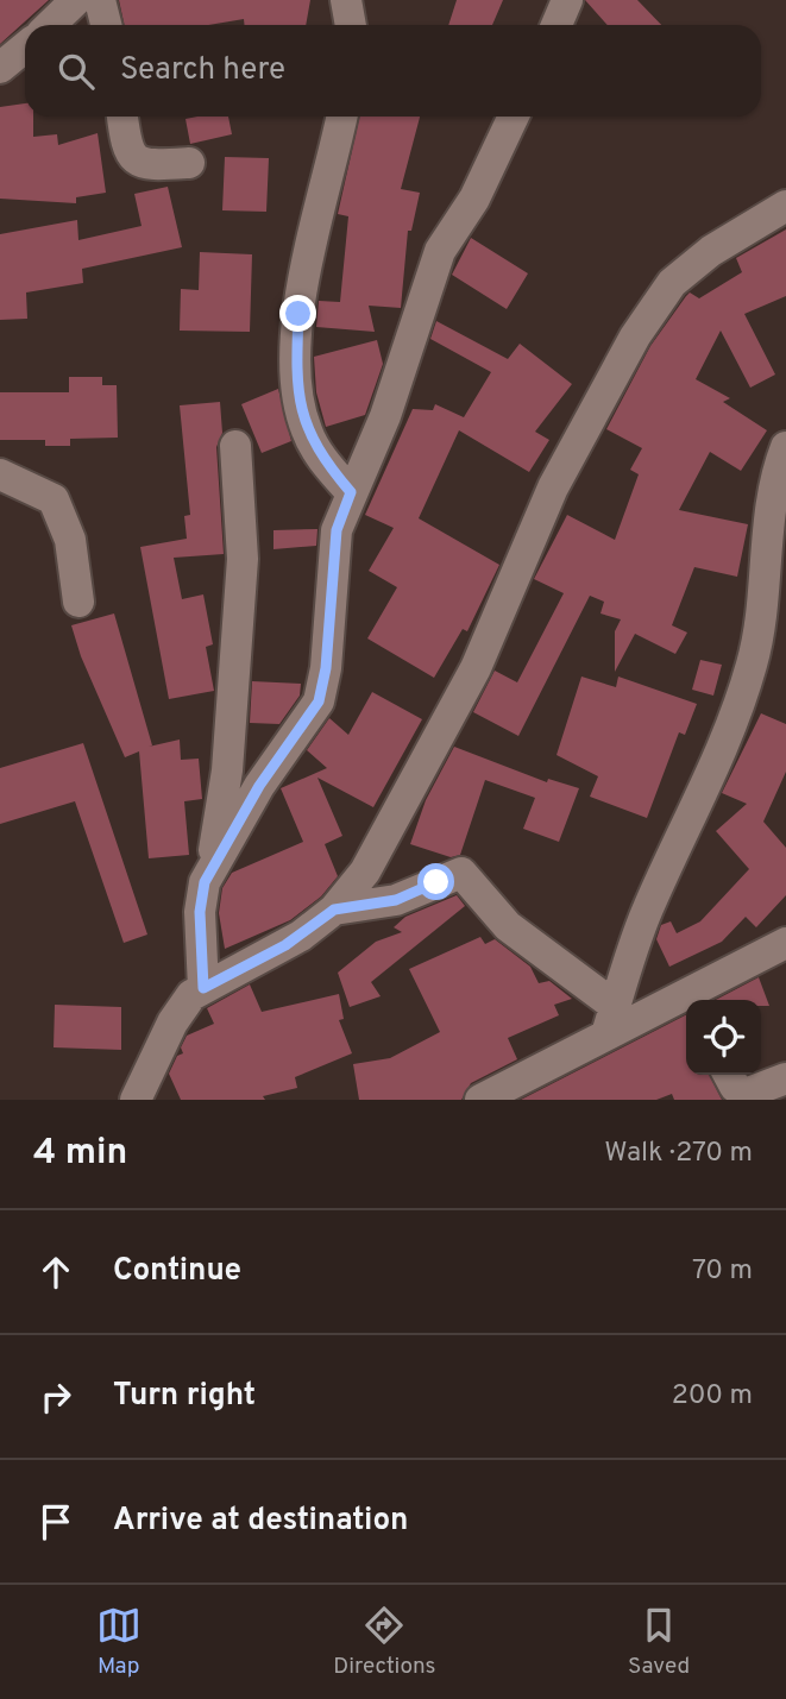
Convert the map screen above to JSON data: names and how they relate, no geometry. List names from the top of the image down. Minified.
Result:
{"page":{"search":"Search here","heading":["4 min","Walk · 270 m"],"list":[["Continue","70 m"],["Turn right","200 m"],"Arrive at destination"],"nav":["Map","Directions","Saved"]}}
